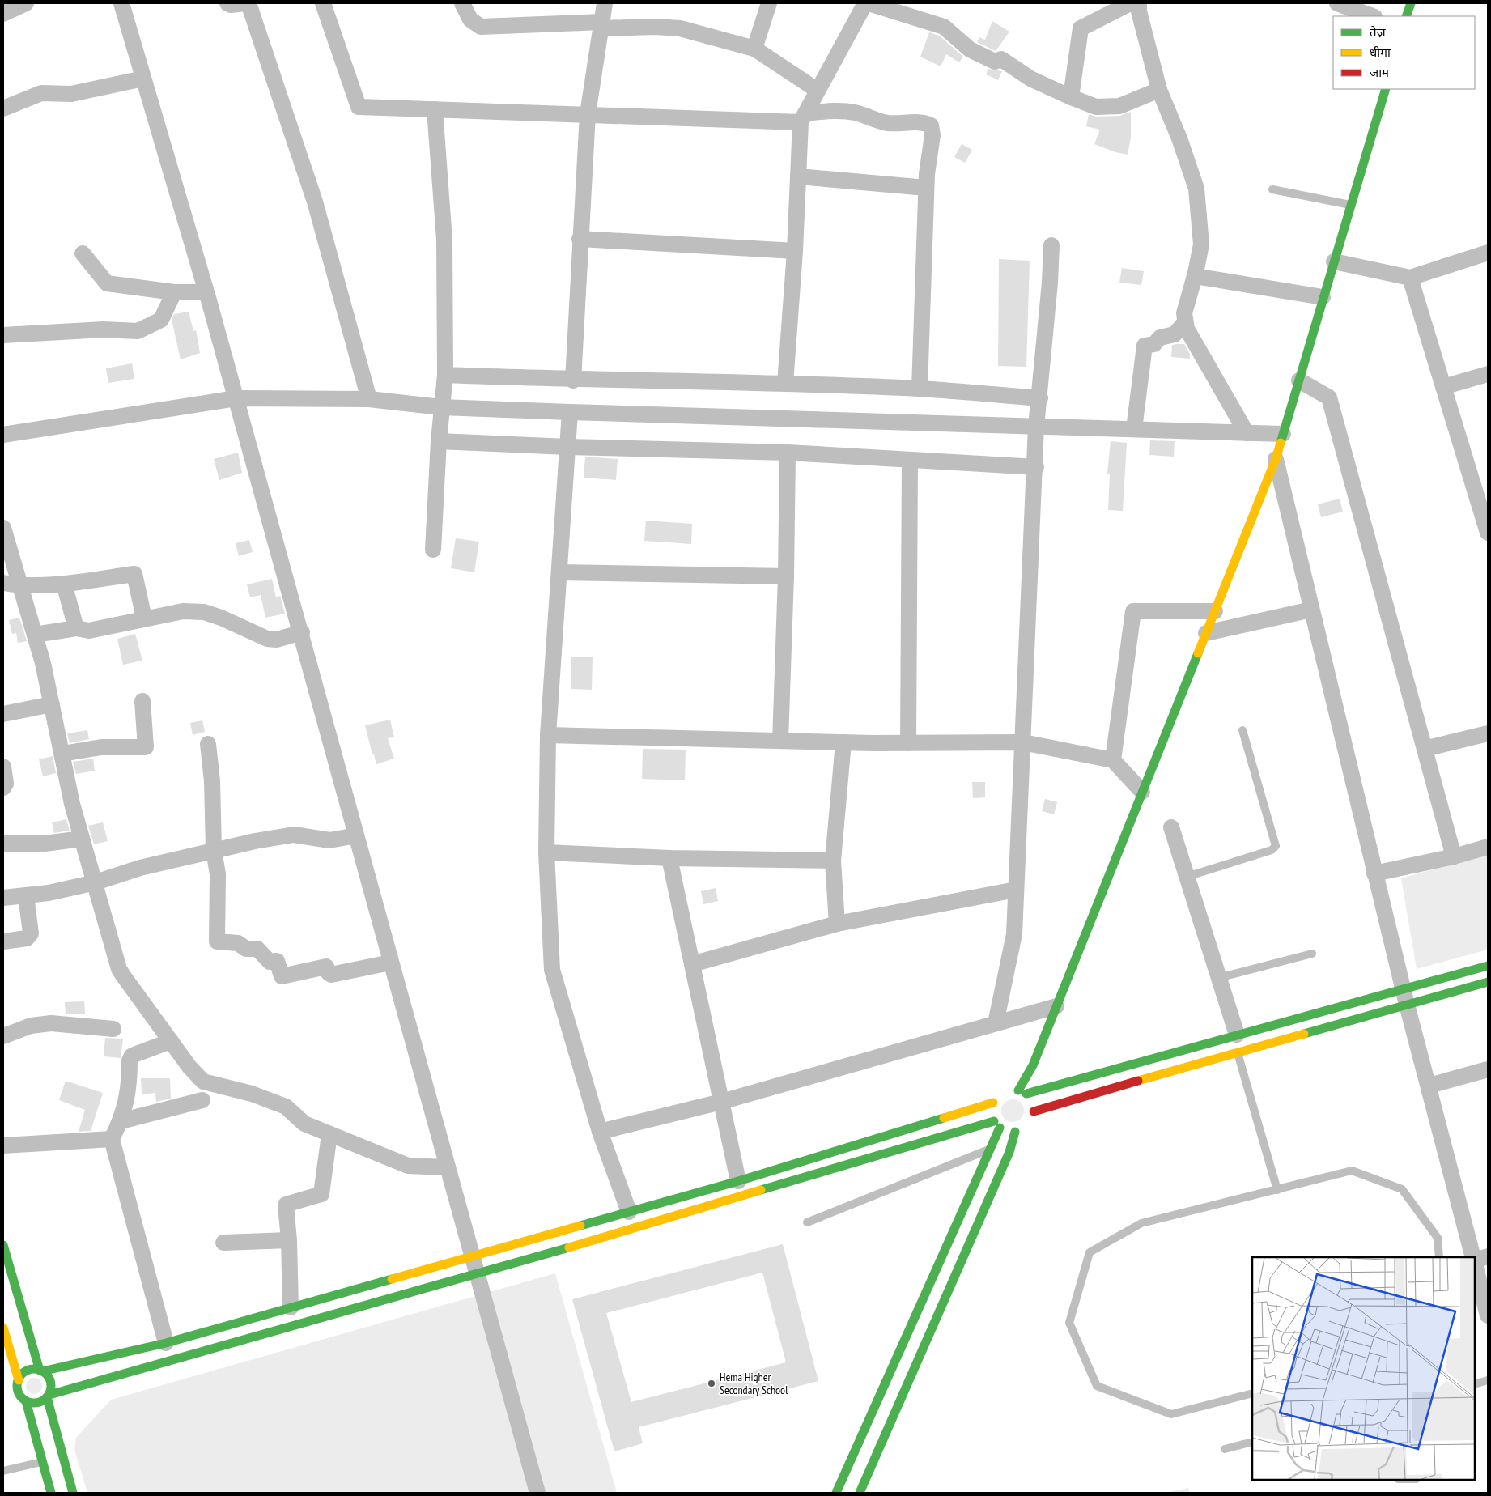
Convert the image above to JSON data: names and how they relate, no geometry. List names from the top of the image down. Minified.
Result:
{"places":["Hema Higher Secondary School"],"legend":["तेज़","धीमा","जाम"]}
